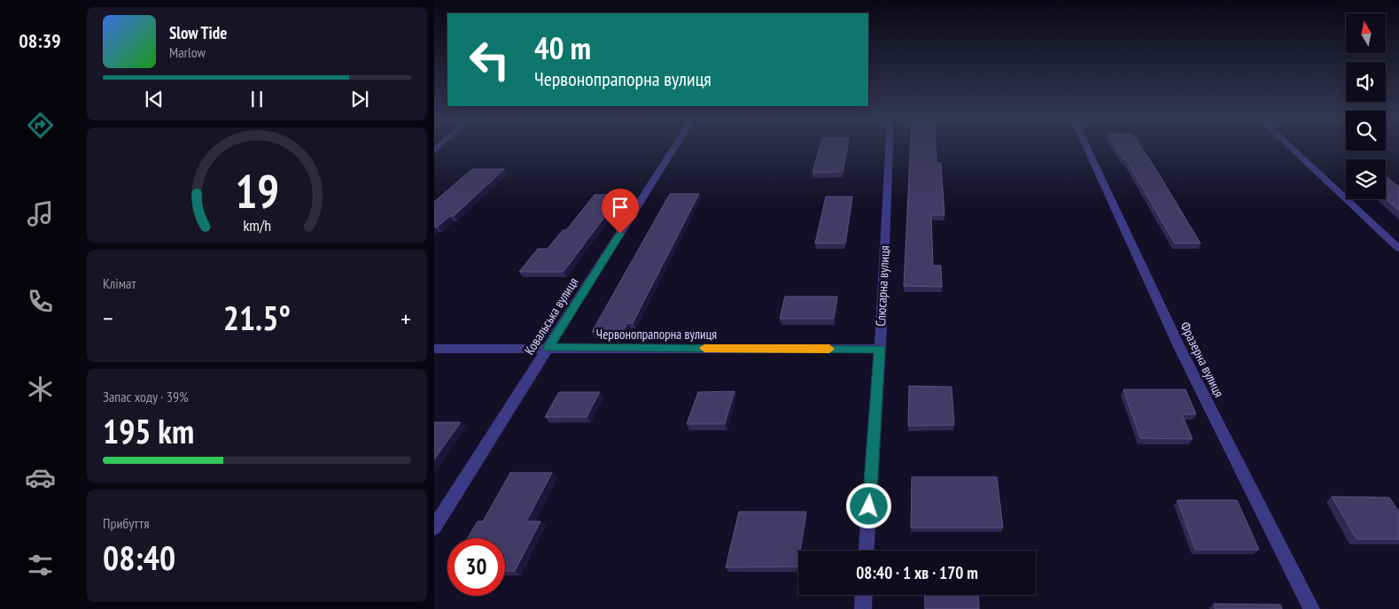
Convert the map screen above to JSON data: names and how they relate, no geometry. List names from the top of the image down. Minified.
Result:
{"streets":{"street":["Слюсарна вулиця","Ковальська вулиця","Червонопрапорна вулиця","Фразерна вулиця"]},"crossings":[["Слюсарна вулиця","Червонопрапорна вулиця"],["Ковальська вулиця","Червонопрапорна вулиця"]],"north":"top","page":{"tabs":"08:39","turn":["40 m","Червонопрапорна вулиця"],"song":["Slow Tide","Marlow"],"tile":["Клімат",["Запас ходу · 39%","195 km"],["Прибуття","08:40"]],"heat":["−","21.5°","+"],"limit":"30","trip":"08:40 · 1 хв · 170 m","gauge":["19","km/h"]}}
